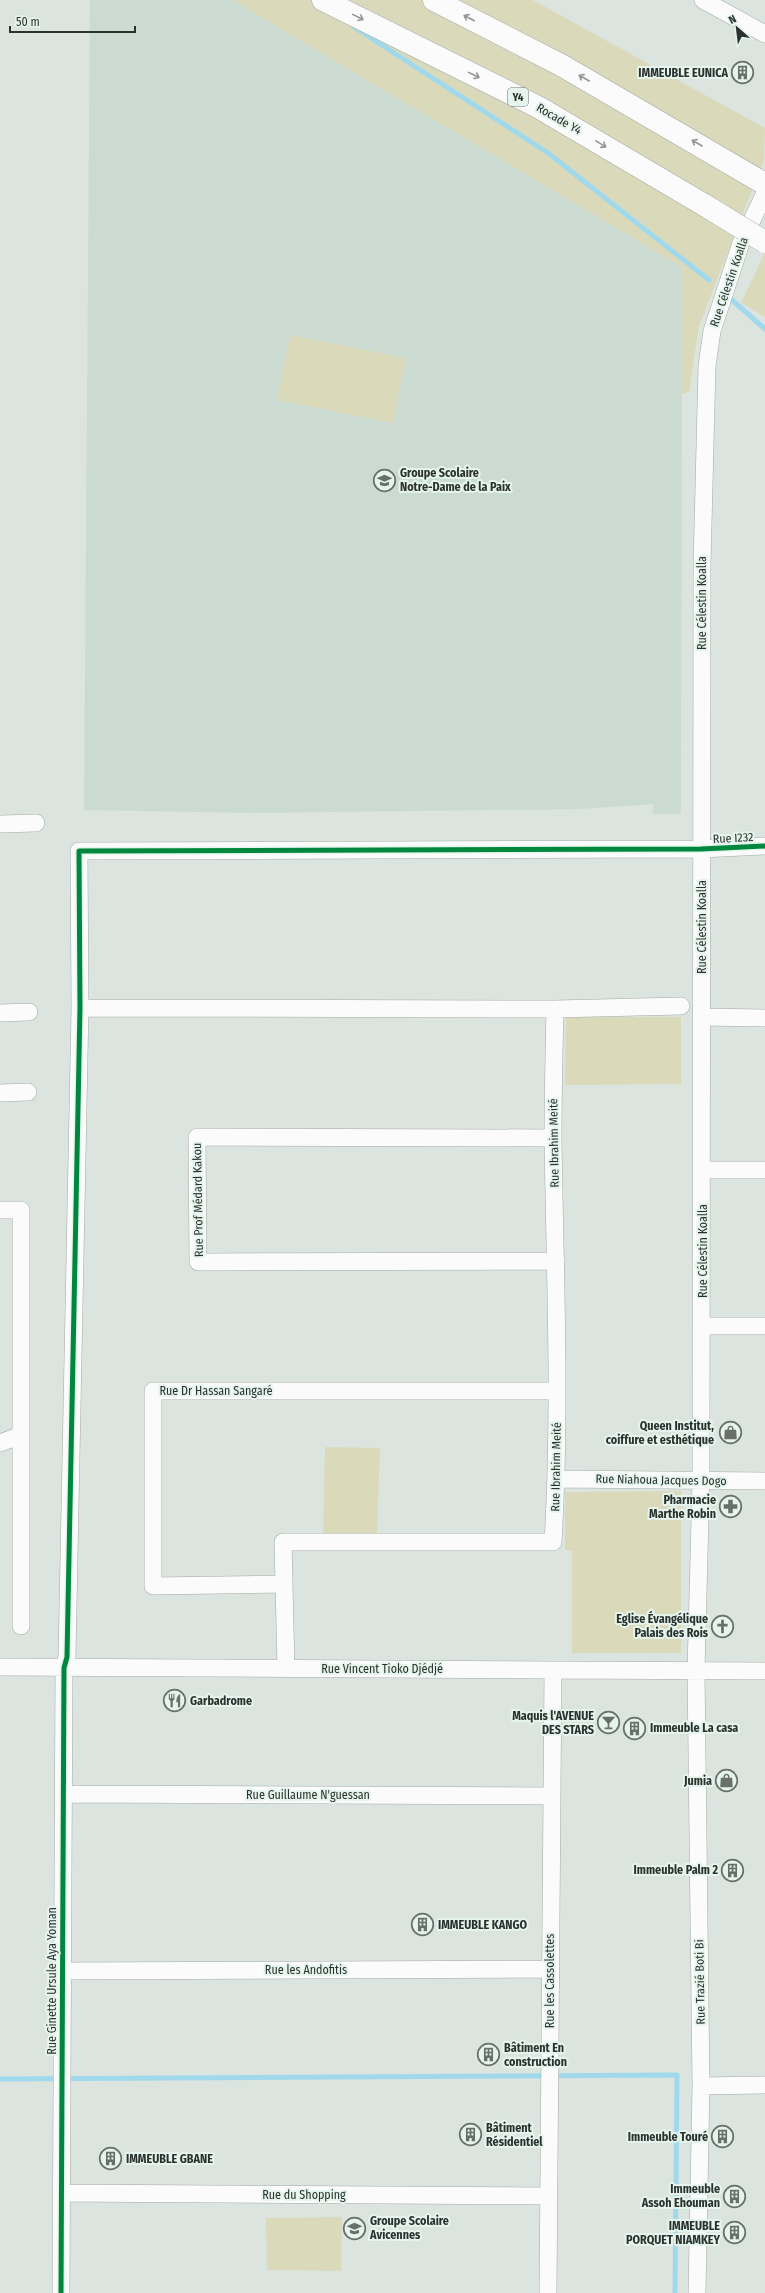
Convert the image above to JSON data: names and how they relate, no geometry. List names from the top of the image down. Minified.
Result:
{"streets":{"highway":["Y4","Rocade Y4"],"street":["Rue Célestin Koalla","Rue I232","Rue Ibrahim Meité","Rue Prof Médard Kakou","Rue Dr Hassan Sangaré","Rue Niahoua Jacques Dogo","Rue Vincent Tioko Djédjé","Rue Guillaume N'guessan","Rue les Andofitis","Rue Ginette Ursule Aya Yoman","Rue les Cassolettes","Rue Trazié Boti Bi","Rue du Shopping"]},"crossings":[["Rue Célestin Koalla","Rue I232"],["Rue Célestin Koalla","Rue Niahoua Jacques Dogo"],["Rue Célestin Koalla","Rue Vincent Tioko Djédjé"],["Rue Célestin Koalla","Rue Trazié Boti Bi"],["Rue I232","Rue Ginette Ursule Aya Yoman"],["Rue Ibrahim Meité","Rue Prof Médard Kakou"],["Rue Ibrahim Meité","Rue Dr Hassan Sangaré"],["Rue Ibrahim Meité","Rue Niahoua Jacques Dogo"],["Rue Ibrahim Meité","Rue Vincent Tioko Djédjé"],["Rue Vincent Tioko Djédjé","Rue Ginette Ursule Aya Yoman"],["Rue Vincent Tioko Djédjé","Rue les Cassolettes"],["Rue Vincent Tioko Djédjé","Rue Trazié Boti Bi"],["Rue Guillaume N'guessan","Rue Ginette Ursule Aya Yoman"],["Rue Guillaume N'guessan","Rue les Cassolettes"],["Rue les Andofitis","Rue Ginette Ursule Aya Yoman"],["Rue les Andofitis","Rue les Cassolettes"],["Rue Ginette Ursule Aya Yoman","Rue du Shopping"],["Rue les Cassolettes","Rue du Shopping"]],"places":{"building":["IMMEUBLE EUNICA","Immeuble La casa","Immeuble Palm 2","IMMEUBLE KANGO","Bâtiment En construction","Bâtiment Résidentiel","Immeuble Touré","IMMEUBLE GBANE","Immeuble Assoh Ehouman","IMMEUBLE PORQUET NIAMKEY"],"school or university":["Groupe Scolaire Notre-Dame de la Paix","Groupe Scolaire Avicennes"],"shop":["Queen Institut, coiffure et esthétique","Jumia"],"pharmacy":["Pharmacie Marthe Robin"],"church":["Eglise Évangélique Palais des Rois"],"restaurant":["Garbadrome"],"bar":["Maquis l'AVENUE DES STARS"]},"scale_bar":"50 m","north":"top left"}
